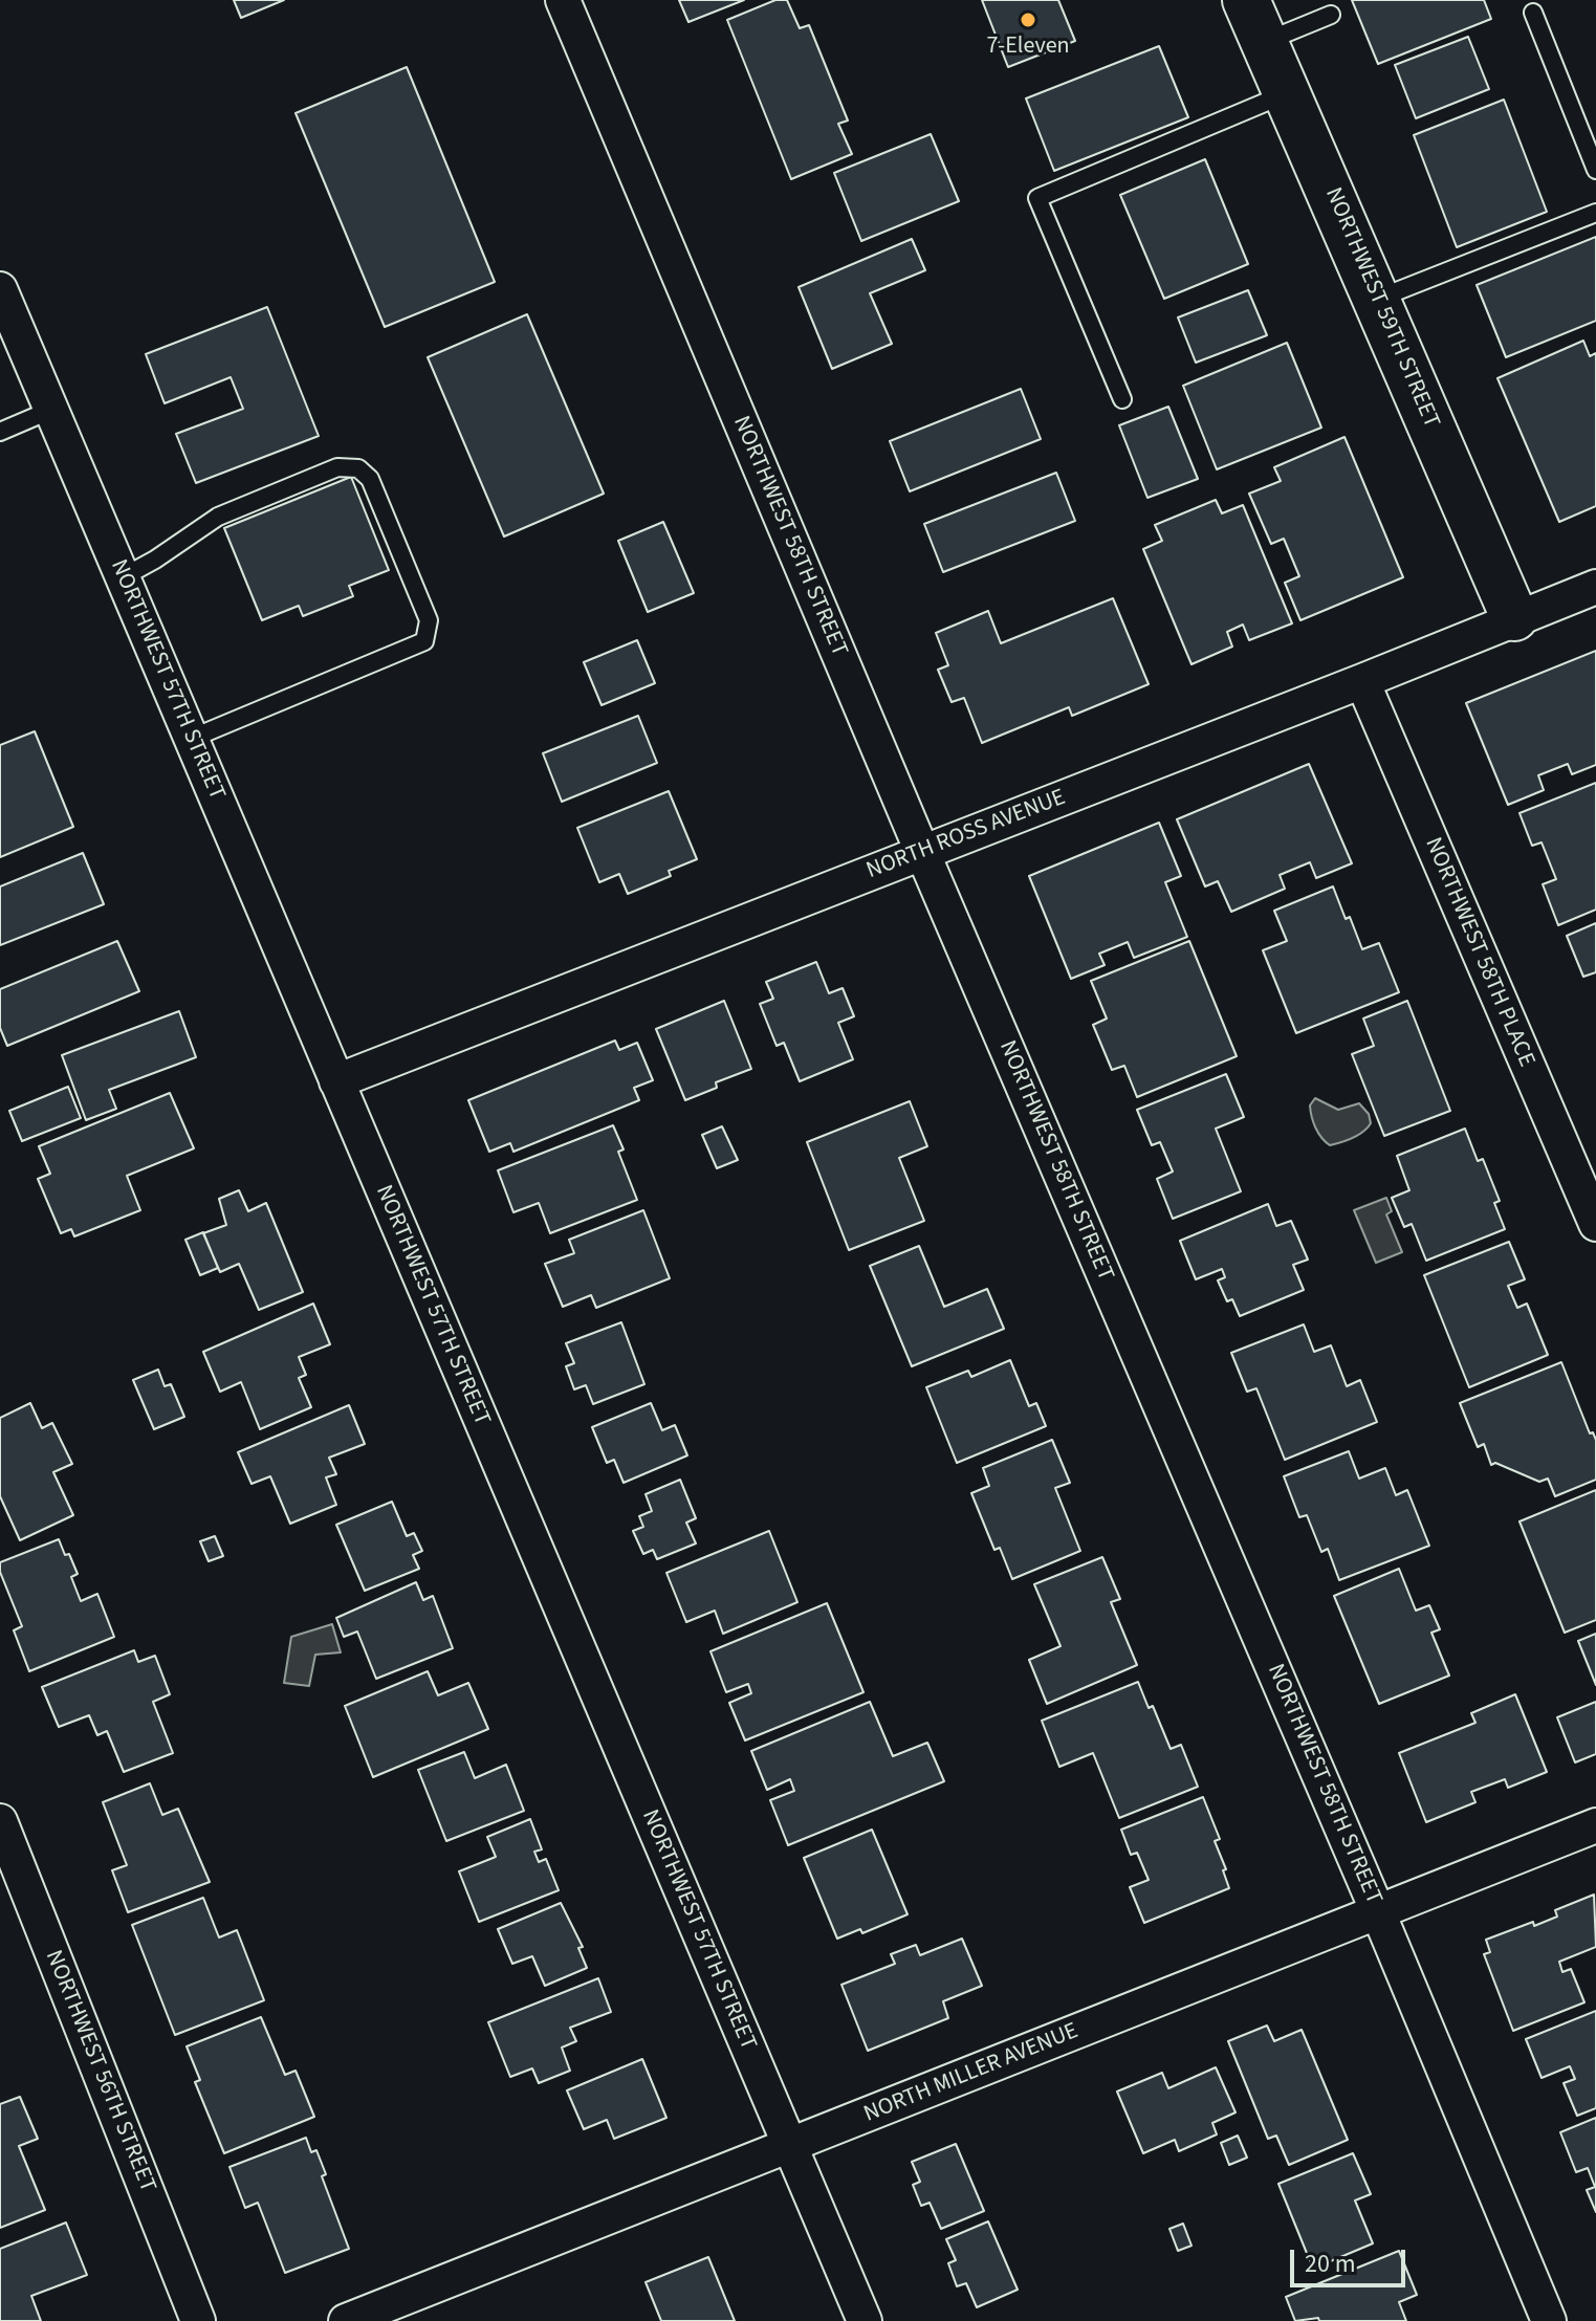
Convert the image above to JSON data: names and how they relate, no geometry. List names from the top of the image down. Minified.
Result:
{"streets":{"street":["NORTHWEST 59TH STREET","NORTHWEST 58TH STREET","NORTHWEST 57TH STREET","NORTH ROSS AVENUE","NORTHWEST 58TH PLACE","NORTHWEST 56TH STREET","NORTH MILLER AVENUE"]},"crossings":[["NORTHWEST 59TH STREET","NORTH ROSS AVENUE"],["NORTHWEST 58TH STREET","NORTH ROSS AVENUE"],["NORTHWEST 58TH STREET","NORTH MILLER AVENUE"],["NORTHWEST 57TH STREET","NORTH ROSS AVENUE"],["NORTHWEST 57TH STREET","NORTH MILLER AVENUE"],["NORTH ROSS AVENUE","NORTHWEST 58TH PLACE"]],"places":["7-Eleven"],"scale_bar":"20 m"}
